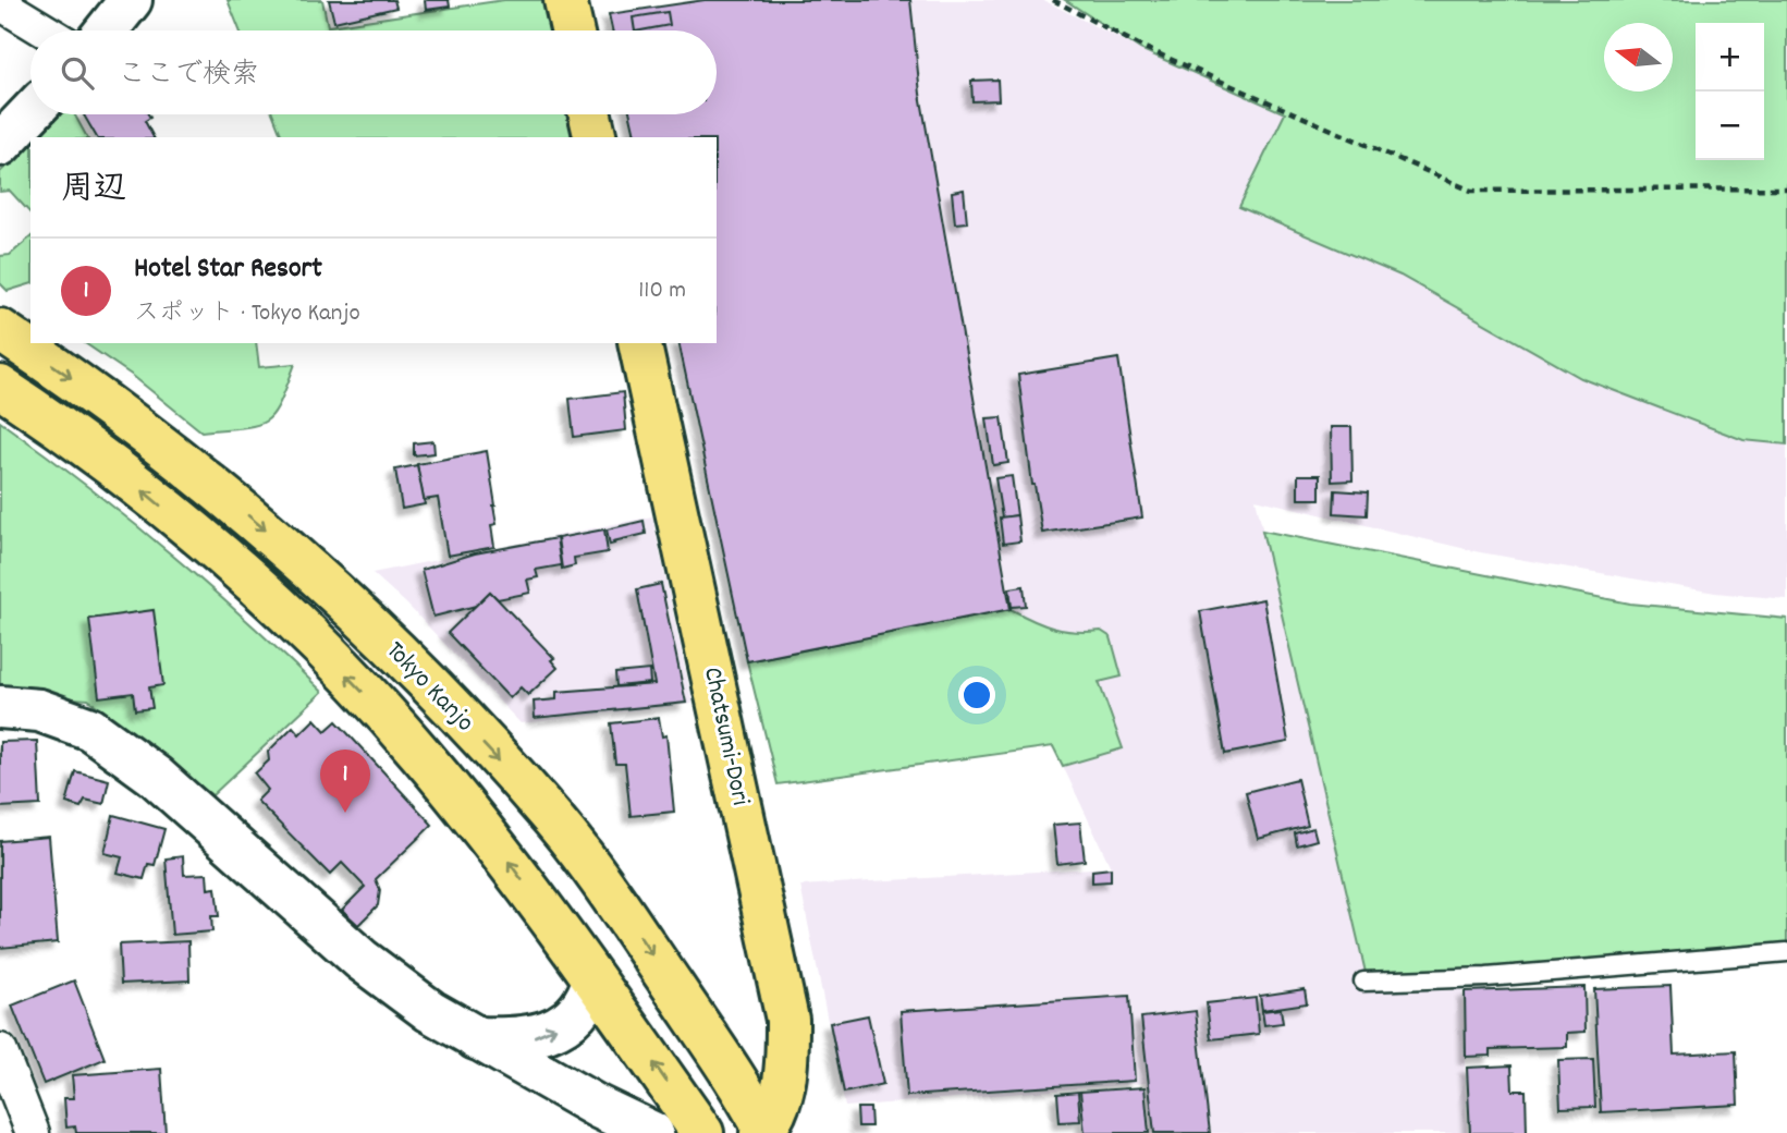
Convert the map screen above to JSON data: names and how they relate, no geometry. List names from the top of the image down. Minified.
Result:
{"streets":{"main road":["Tokyo Kanjo","Chatsumi-Dori"]},"crossings":[["Tokyo Kanjo","Chatsumi-Dori"]],"north":"left","page":{"map_buttons":["+","−"],"search":"ここで検索","heading":"周辺","list":[{"mark":"1","name":"Hotel Star Resort","note":"スポット · Tokyo Kanjo","value":"110 m"}],"pins":"1"}}
